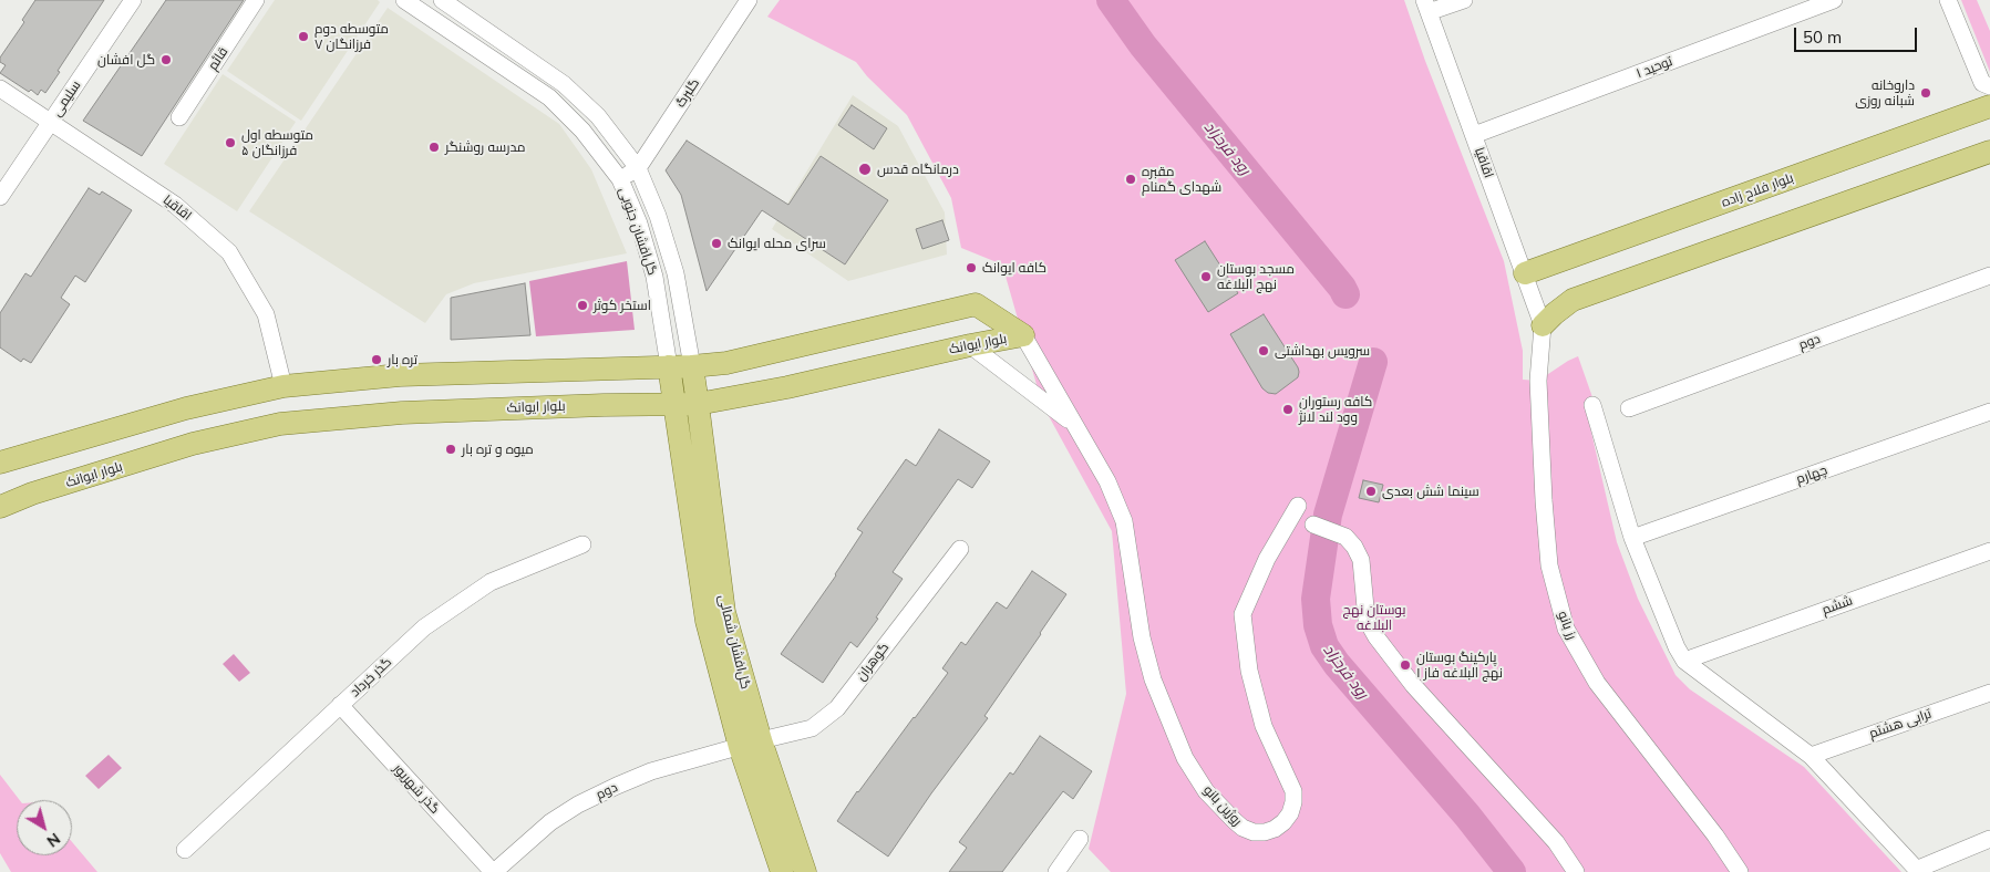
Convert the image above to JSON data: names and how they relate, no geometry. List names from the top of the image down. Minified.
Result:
{"streets":{"main road":["بلوار فلاح زاده","بلوار ایوانک","گل‌افشان شمالی"],"street":["قائم","توحید ۱","گلبرگ","سلیمی","اقاقیا","گل‌افشان جنوبی","دوم","چهارم","ششم","رز بانو","گوهران","گذر خرداد","ترابی هشتم","گذر شهریور","روژین بانو"]},"crossings":[["توحید ۱","اقاقیا"],["گلبرگ","گل‌افشان جنوبی"],["سلیمی","اقاقیا"],["اقاقیا","بلوار فلاح زاده"],["اقاقیا","بلوار ایوانک"],["اقاقیا","رز بانو"],["گل‌افشان جنوبی","بلوار ایوانک"],["گل‌افشان جنوبی","گل‌افشان شمالی"],["دوم","گل‌افشان شمالی"],["دوم","گوهران"],["دوم","گذر شهریور"],["بلوار ایوانک","گل‌افشان شمالی"],["گل‌افشان شمالی","گوهران"],["گذر خرداد","گذر شهریور"]],"water":["رود فرحزاد"],"parks":["بوستان نهج البلاغه"],"places":["متوسطه دوم فرزانگان ۷","گل افشان","داروخانه شبانه روزی","متوسطه اول فرزانگان ۵","مدرسه روشنگر","درمانگاه قدس","مقبره شهدای گمنام","سرای محله ایوانک","کافه ایوانک","مسجد بوستان نهج البلاغه","استخر کوثر","سرویس بهداشتی","تره بار","کافه رستوران وود لند لانژ","میوه و تره بار","سینما شش بعدی","پارکینگ بوستان نهج البلاغه فاز ۱"],"scale_bar":"50 m","north":"bottom right"}
